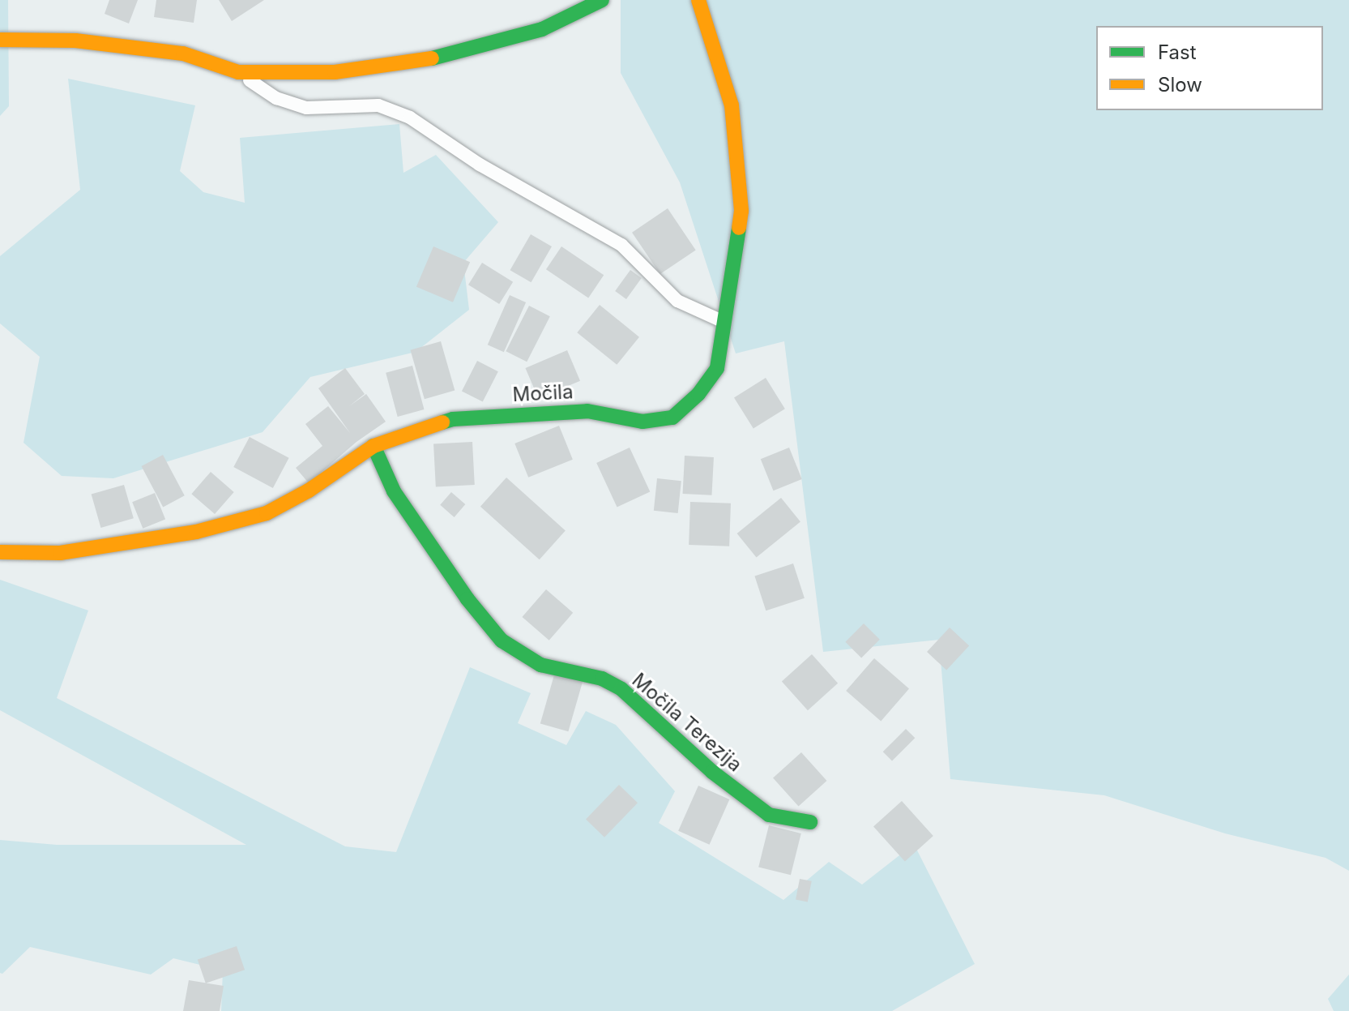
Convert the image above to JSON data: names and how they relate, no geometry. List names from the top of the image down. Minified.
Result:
{"streets":{"street":["Močila","Močila Terezija"]},"crossings":[["Močila","Močila Terezija"]],"legend":["Fast","Slow"]}
